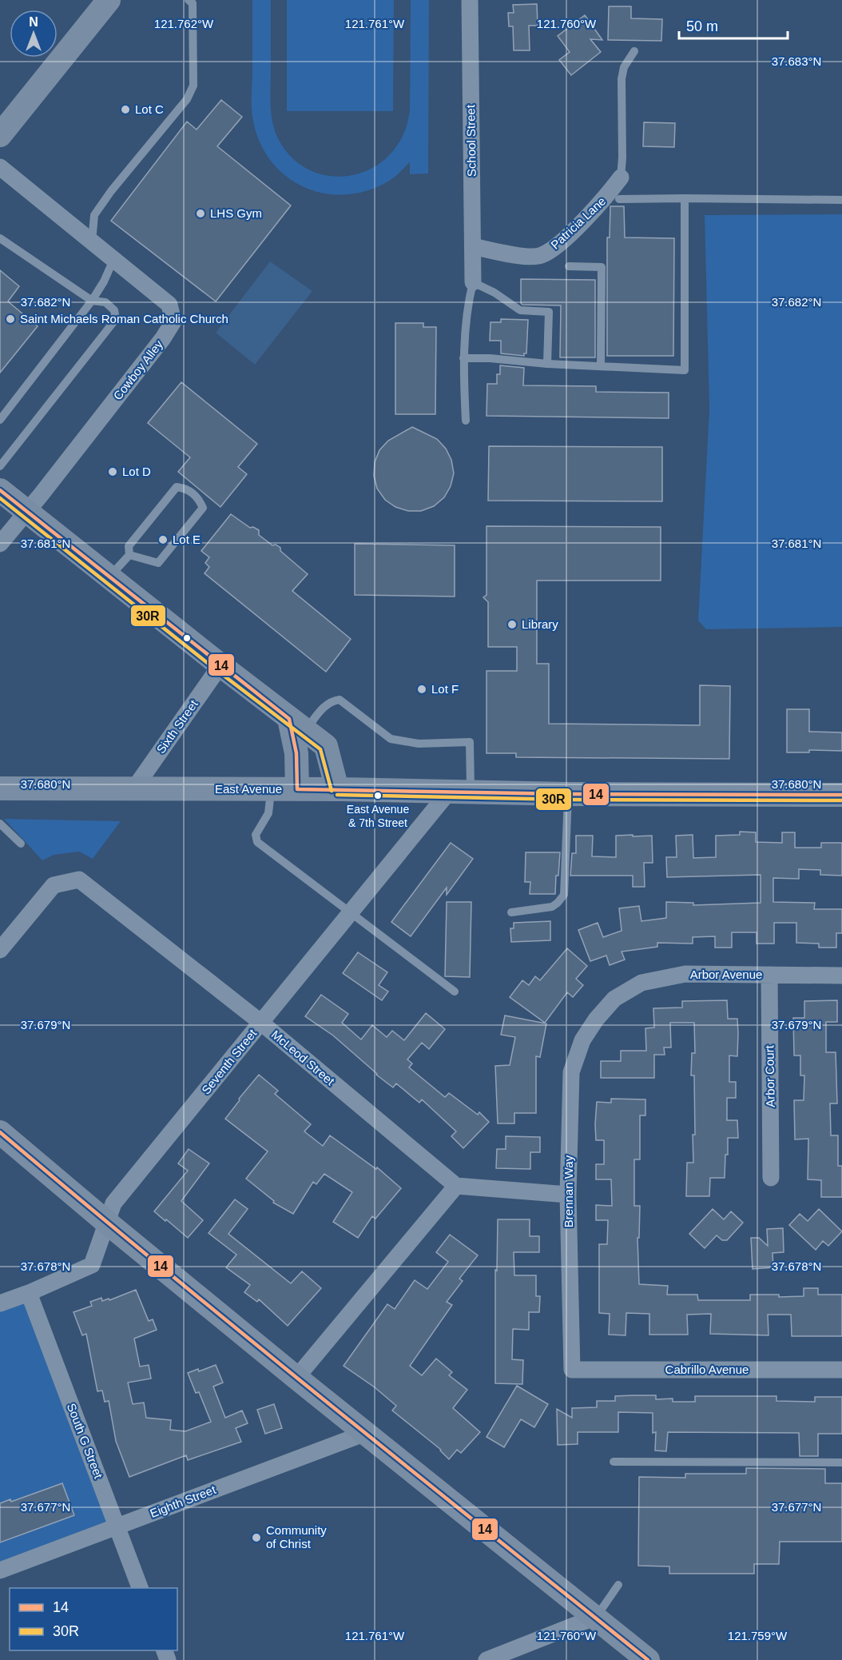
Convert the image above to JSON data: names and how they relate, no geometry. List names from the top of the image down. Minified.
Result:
{"streets":{"main road":["East Avenue"],"street":["School Street","Patricia Lane","Cowboy Alley","Sixth Street","Arbor Avenue","McLeod Street","Seventh Street","Arbor Court","Brennan Way","Cabrillo Avenue","South G Street","Eighth Street"]},"crossings":[["School Street","Patricia Lane"],["Sixth Street","East Avenue"],["East Avenue","Seventh Street"],["Arbor Avenue","Arbor Court"],["Arbor Avenue","Brennan Way"],["McLeod Street","Seventh Street"],["Seventh Street","South G Street"],["Brennan Way","Cabrillo Avenue"],["South G Street","Eighth Street"]],"places":["Lot C","LHS Gym","Saint Michaels Roman Catholic Church","Lot D","Lot E","Library","Lot F","East Avenue & 7th Street","Community of Christ"],"lines":["transit line 14","transit line 30R"],"legend":["14","30R"],"scale_bar":"50 m","north":"top","coordinates":["121.762°W","121.761°W","121.760°W","37.683°N","37.682°N","37.681°N","37.680°N","37.679°N","37.678°N","37.677°N","121.759°W"]}
